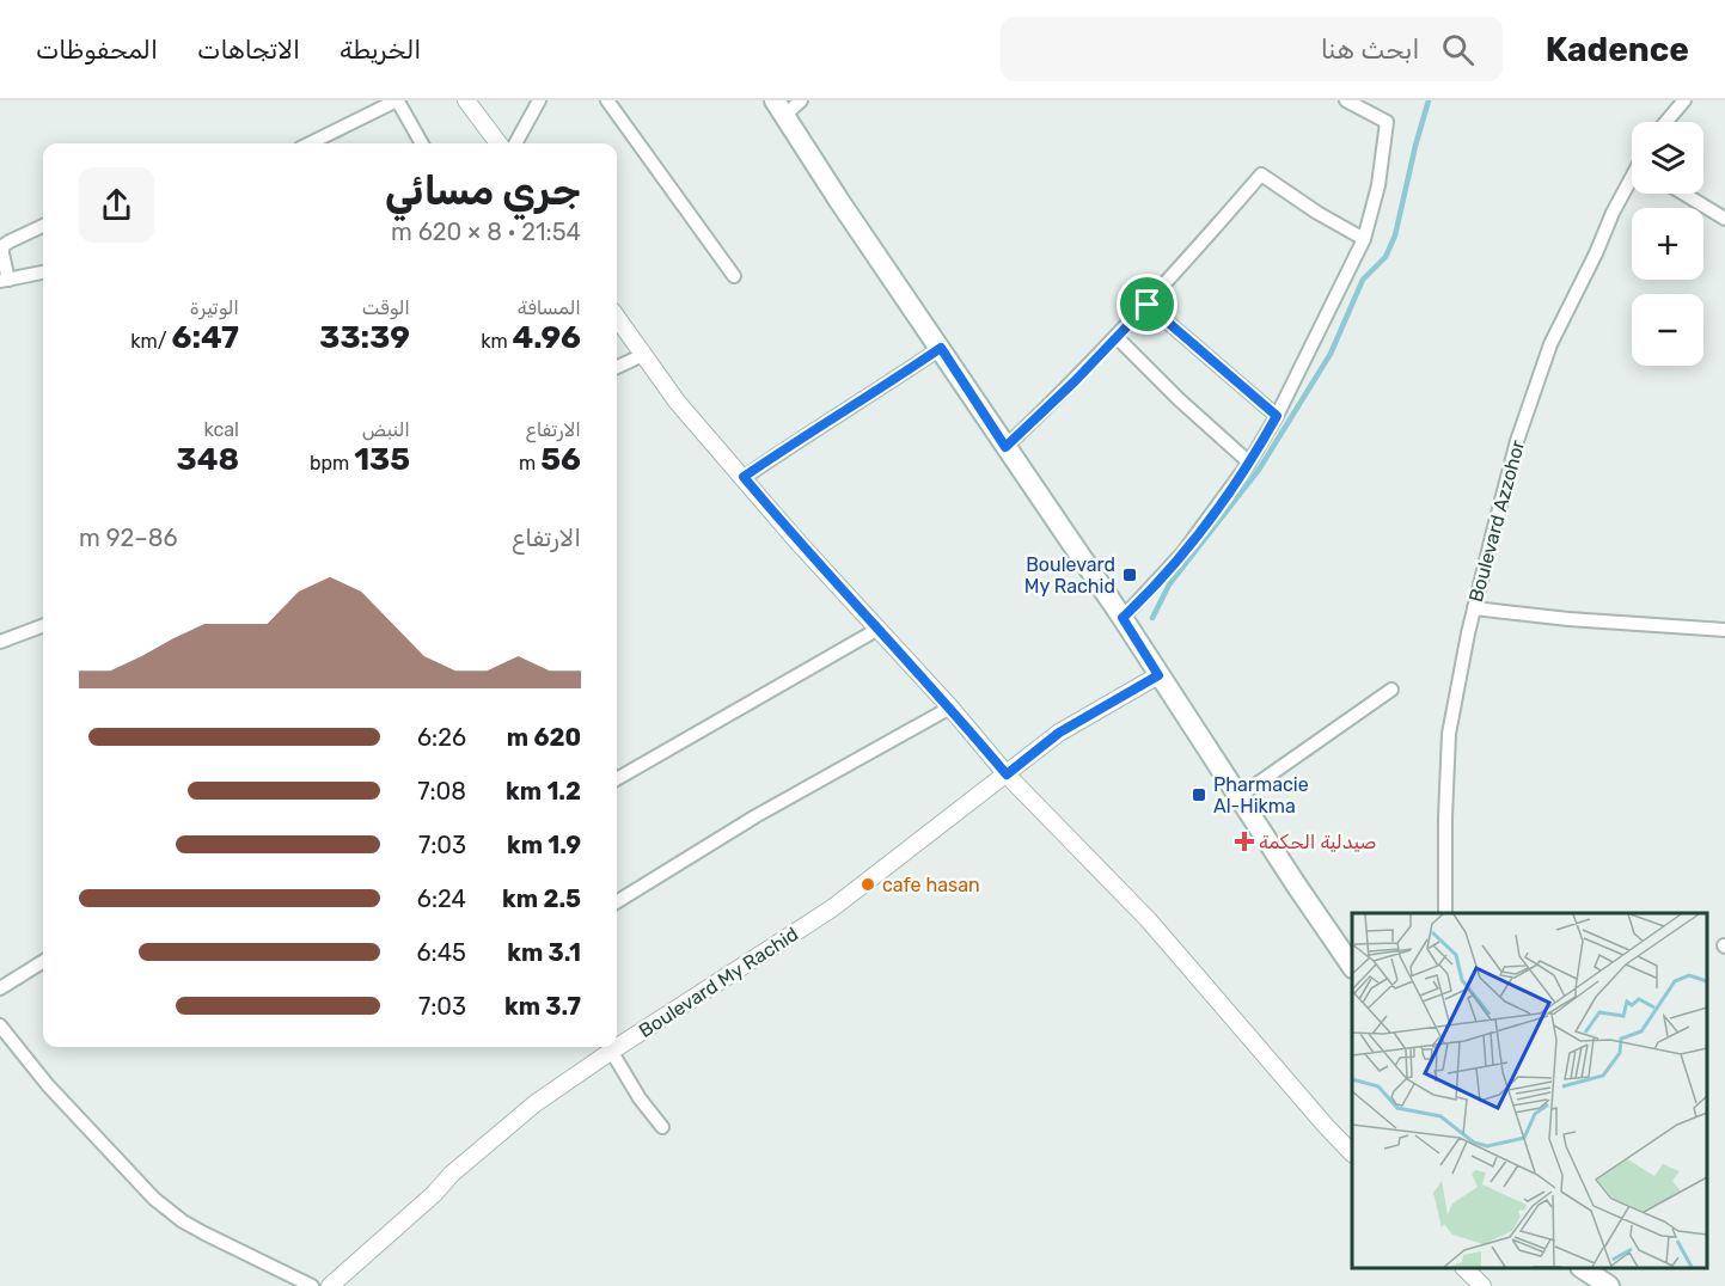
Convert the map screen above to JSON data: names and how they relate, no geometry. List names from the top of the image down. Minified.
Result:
{"streets":{"street":["Boulevard Azzohor","Boulevard My Rachid"]},"places":{"transit":["Boulevard My Rachid","Pharmacie Al-Hikma"],"health":["صيدلية الحكمة"],"other":["cafe hasan"]},"page":{"header":"Kadence","search":"ابحث هنا","nav":["الخريطة","الاتجاهات","المحفوظات"],"map_buttons":["+","−"],"heading":["جري مسائي","21:54 · 8 × 620 m"],"stats":[["المسافة","4.96 km"],["الوقت","33:39"],["الوتيرة","6:47 /km"],["الارتفاع","56 m"],["النبض","135 bpm"],["kcal","348"]],"chart":["الارتفاع","86–92 m"],"list":[{"name":"620 m","note":"6:26"},{"name":"1.2 km","note":"7:08"},{"name":"1.9 km","note":"7:03"},{"name":"2.5 km","note":"6:24"},{"name":"3.1 km","note":"6:45"},{"name":"3.7 km","note":"7:03"}]}}
